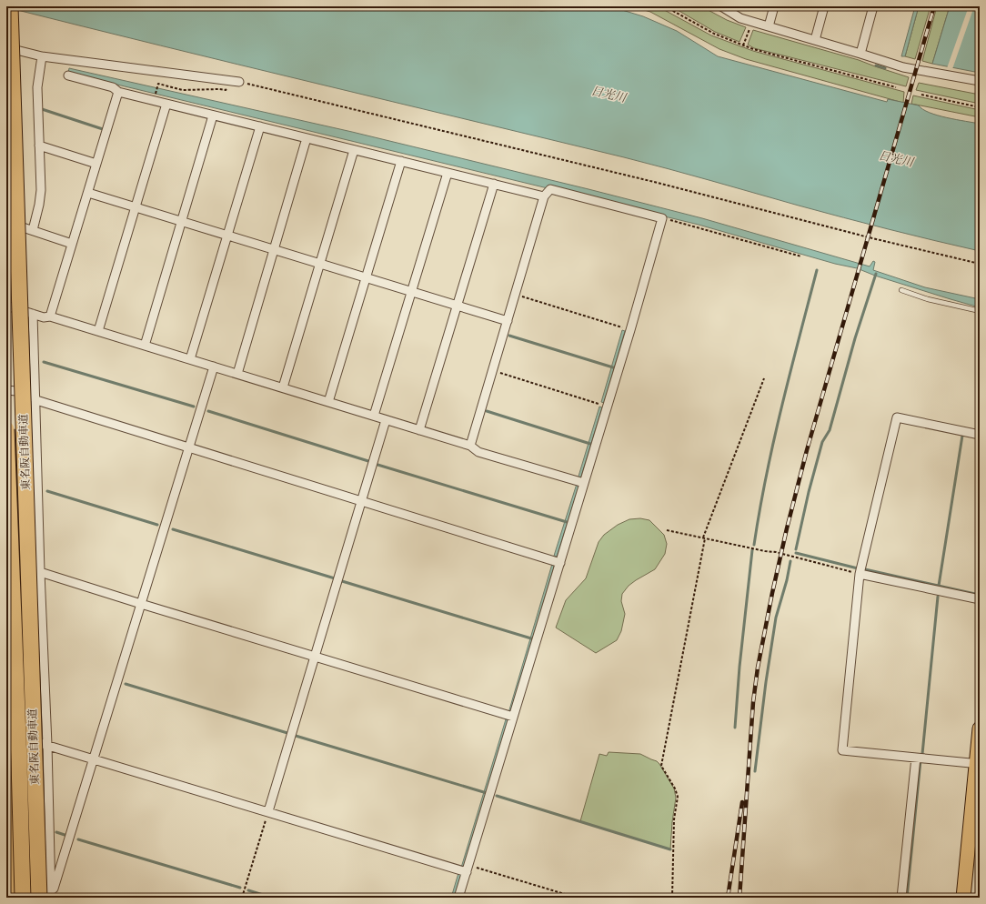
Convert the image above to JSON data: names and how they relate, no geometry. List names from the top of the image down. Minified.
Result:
{"streets":{"highway":["東名阪自動車道"]},"water":["日光川"]}
